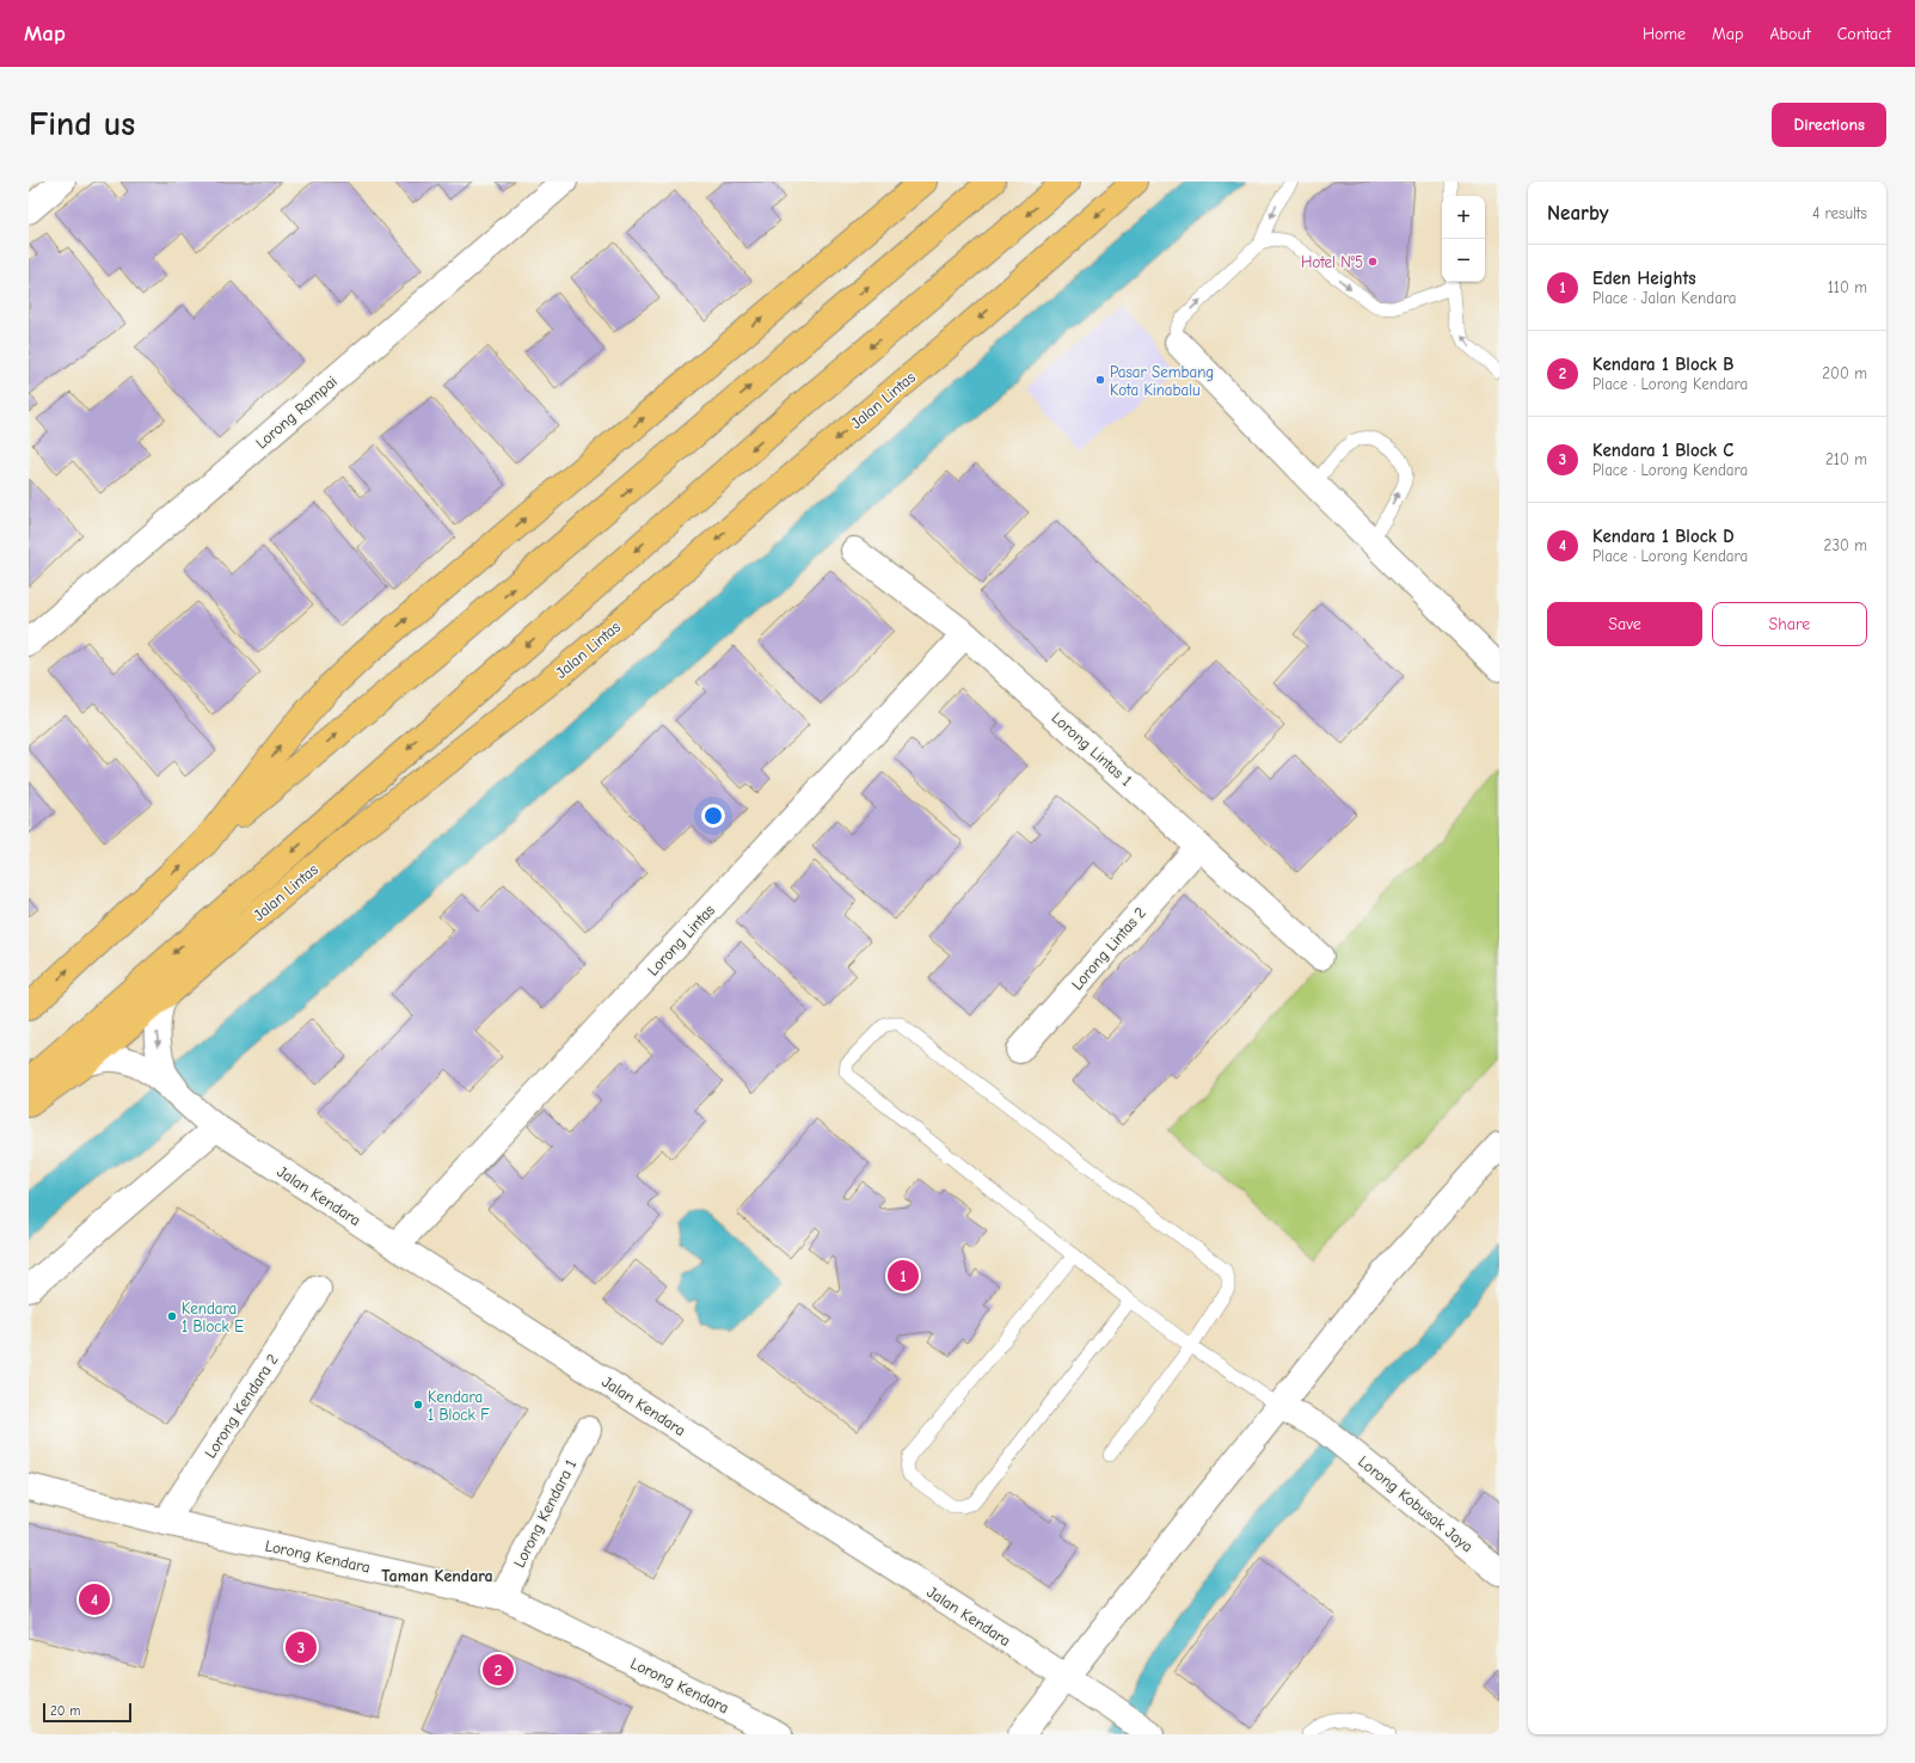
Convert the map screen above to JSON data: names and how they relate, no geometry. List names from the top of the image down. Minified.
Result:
{"streets":{"highway":["Jalan Lintas"],"street":["Lorong Rampai","Lorong Lintas 1","Lorong Lintas","Lorong Lintas 2","Jalan Kendara","Lorong Kendara 2","Lorong Kobusak Jaya","Lorong Kendara 1","Lorong Kendara"]},"crossings":[["Jalan Lintas","Jalan Kendara"],["Lorong Lintas 1","Lorong Lintas"],["Lorong Lintas 1","Lorong Lintas 2"],["Lorong Lintas","Jalan Kendara"],["Lorong Kendara 2","Lorong Kendara"],["Lorong Kendara 1","Lorong Kendara"]],"districts":["Taman Kendara"],"places":["Hotel N°5","Pasar Sembang Kota Kinabalu","Kendara 1 Block E","Kendara 1 Block F"],"scale_bar":"20 m","page":{"header":"Map","nav":["Home","Map","About","Contact"],"buttons":["Directions",["Save","Share"]],"title":"Find us","heading":["Nearby","4 results"],"map_buttons":["+","−"],"list":[{"mark":"1","name":"Eden Heights","note":"Place · Jalan Kendara","value":"110 m"},{"mark":"2","name":"Kendara 1 Block B","note":"Place · Lorong Kendara","value":"200 m"},{"mark":"3","name":"Kendara 1 Block C","note":"Place · Lorong Kendara","value":"210 m"},{"mark":"4","name":"Kendara 1 Block D","note":"Place · Lorong Kendara","value":"230 m"}],"pins":["1","4","3","2"],"scale":"20 m"}}
